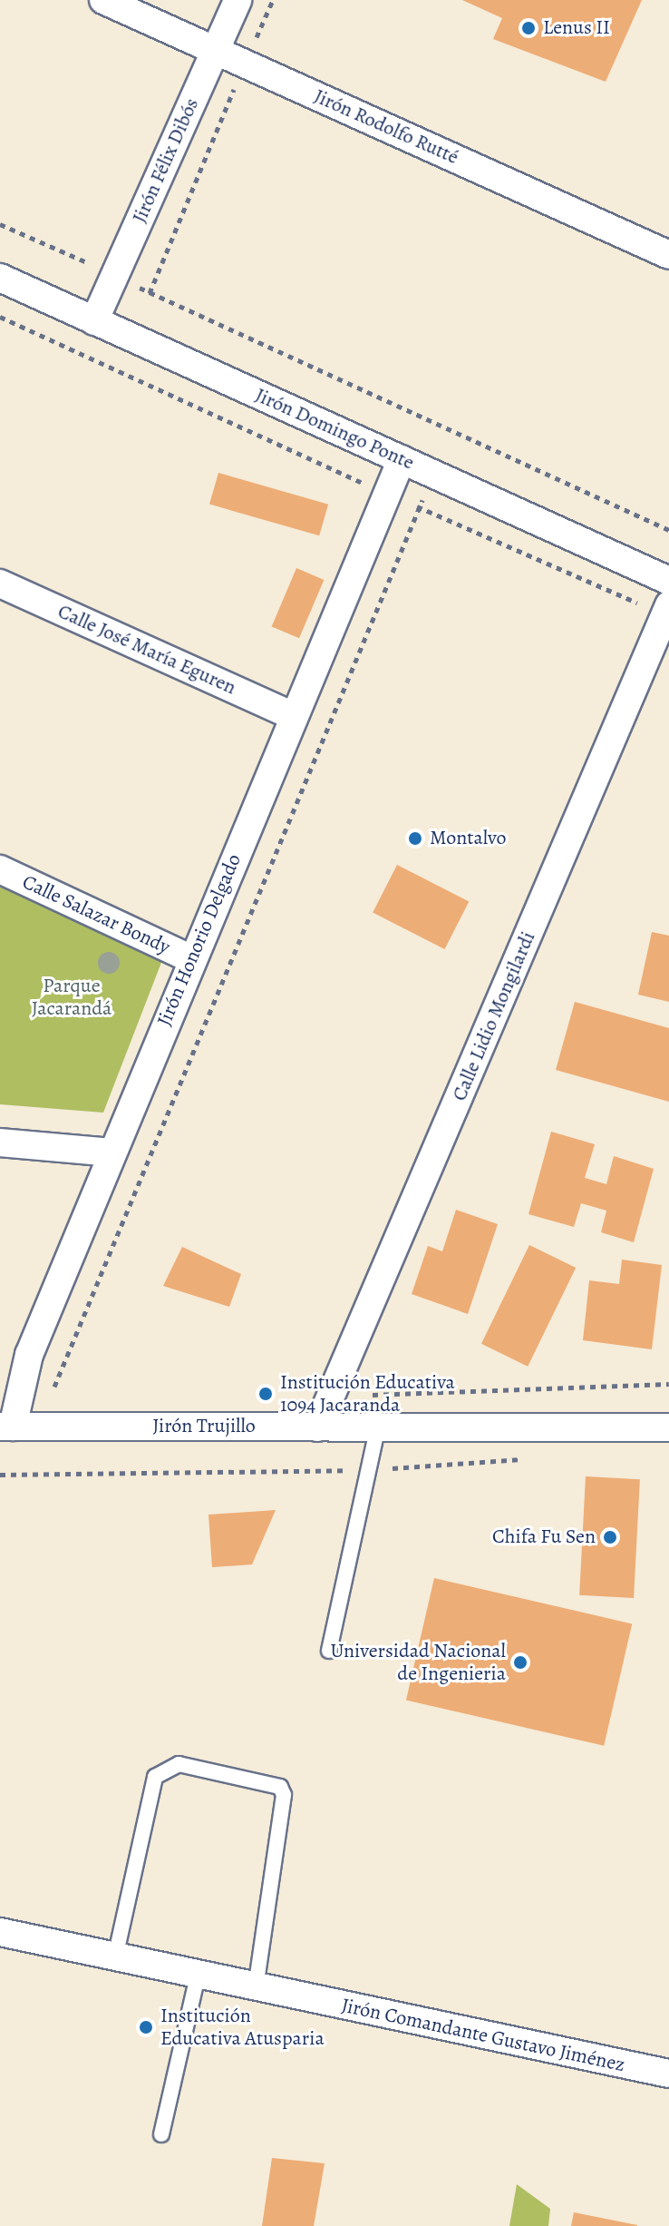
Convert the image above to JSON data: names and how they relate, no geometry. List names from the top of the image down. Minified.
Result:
{"streets":{"street":["Jirón Rodolfo Rutté","Jirón Félix Dibós","Jirón Domingo Ponte","Calle José María Eguren","Calle Salazar Bondy","Jirón Honorio Delgado","Calle Lidio Mongilardi","Jirón Trujillo","Jirón Comandante Gustavo Jiménez"]},"crossings":[["Jirón Rodolfo Rutté","Jirón Félix Dibós"],["Jirón Félix Dibós","Jirón Domingo Ponte"],["Jirón Domingo Ponte","Jirón Honorio Delgado"],["Calle José María Eguren","Jirón Honorio Delgado"],["Calle Salazar Bondy","Jirón Honorio Delgado"],["Jirón Honorio Delgado","Jirón Trujillo"],["Calle Lidio Mongilardi","Jirón Trujillo"]],"parks":["Parque Jacarandá"],"places":["Lenus II","Montalvo","Institución Educativa 1094 Jacaranda","Chifa Fu Sen","Universidad Nacional de Ingenieria","Institución Educativa Atusparia"]}
